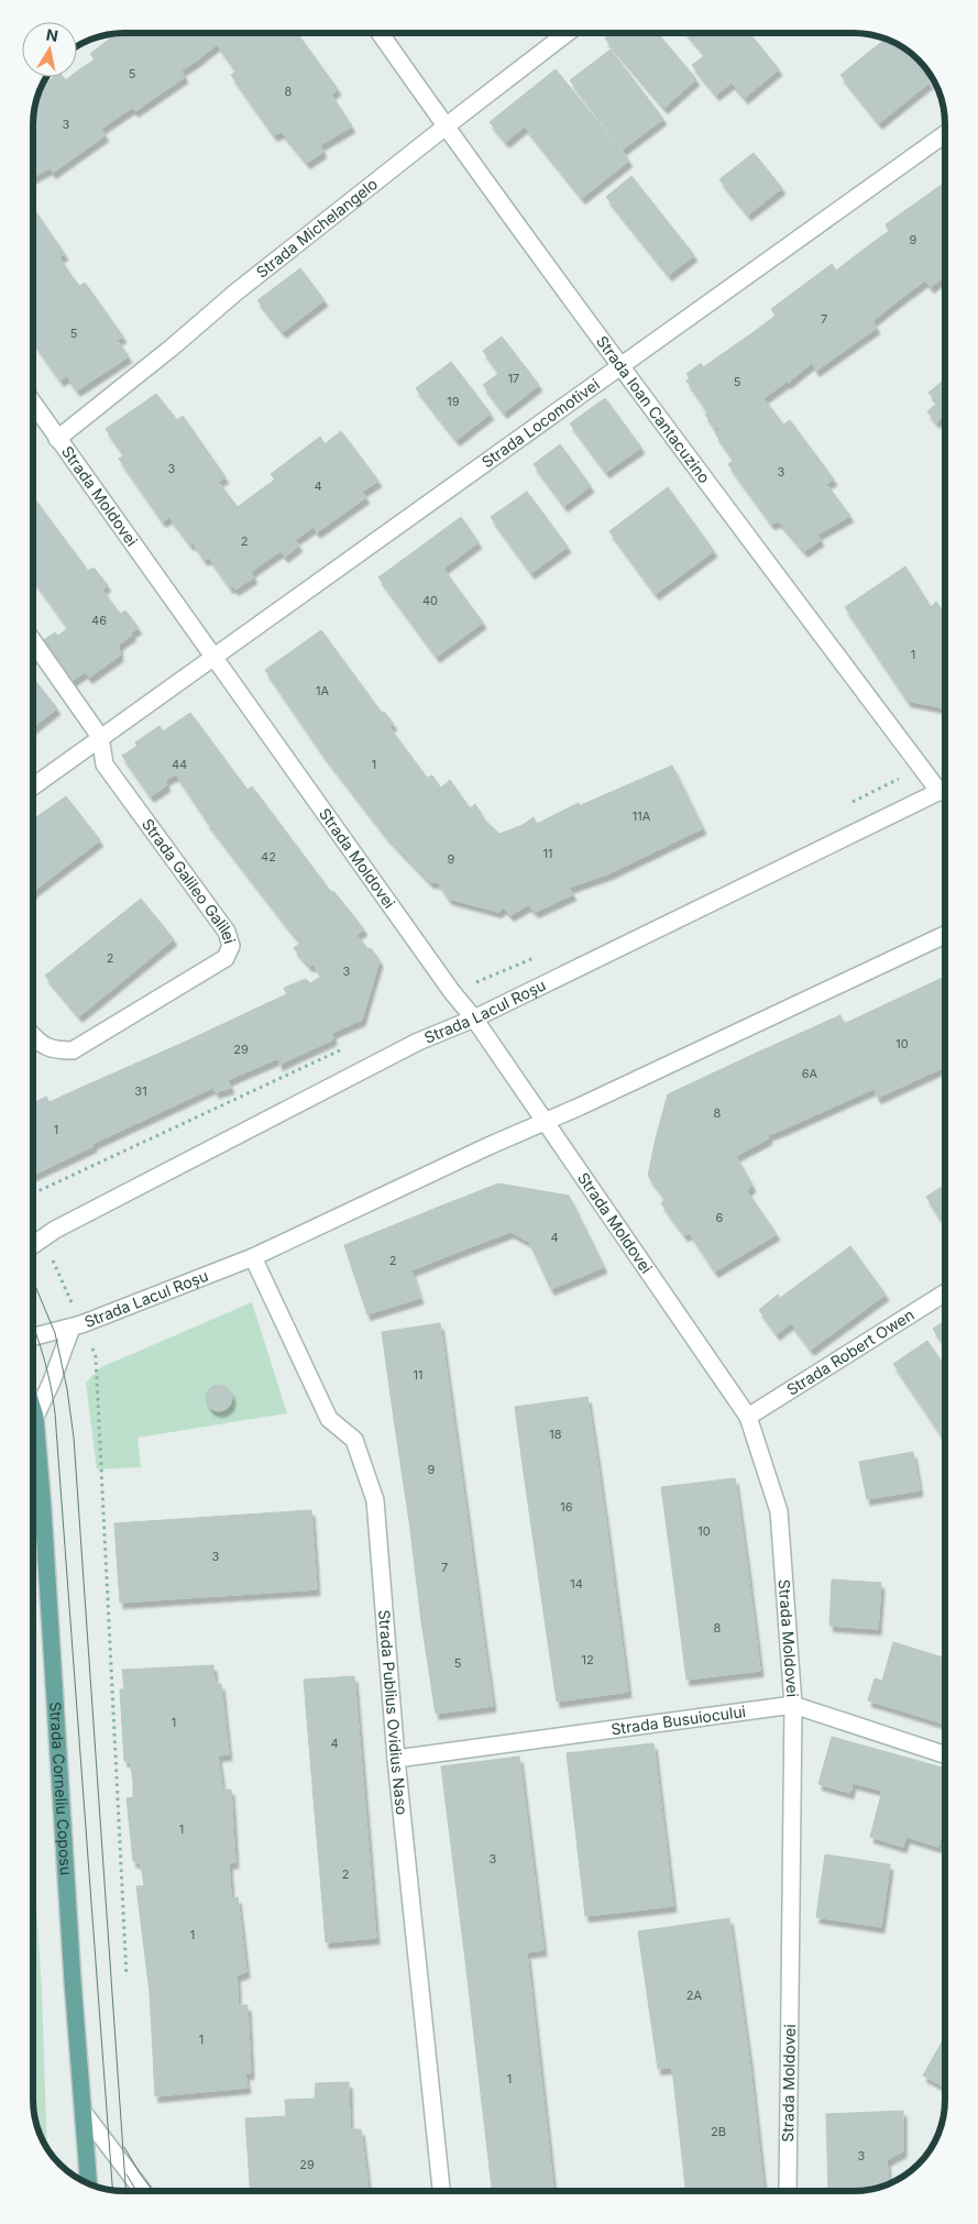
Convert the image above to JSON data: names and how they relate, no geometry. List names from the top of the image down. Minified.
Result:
{"streets":{"main road":["Strada Corneliu Coposu"],"street":["Strada Michelangelo","Strada Ioan Cantacuzino","Strada Locomotivei","Strada Moldovei","Strada Galileo Galilei","Strada Lacul Roșu","Strada Robert Owen","Strada Publius Ovidius Naso","Strada Busuiocului"]},"crossings":[["Strada Michelangelo","Strada Ioan Cantacuzino"],["Strada Michelangelo","Strada Moldovei"],["Strada Ioan Cantacuzino","Strada Locomotivei"],["Strada Ioan Cantacuzino","Strada Lacul Roșu"],["Strada Locomotivei","Strada Moldovei"],["Strada Moldovei","Strada Lacul Roșu"],["Strada Moldovei","Strada Robert Owen"],["Strada Moldovei","Strada Busuiocului"],["Strada Lacul Roșu","Strada Publius Ovidius Naso"],["Strada Publius Ovidius Naso","Strada Busuiocului"]],"house_numbers":["5","8","3","9","7","5","17","5","19","3","3","4","2","40","46","1","1A","44","1","11A","11","42","9","2","3","10","29","6A","31","8","1","6","4","2","11","18","9","16","10","3","7","14","8","12","5","1","4","1","3","2","1","2A","1","1","2B","3","29"],"north":"top"}
